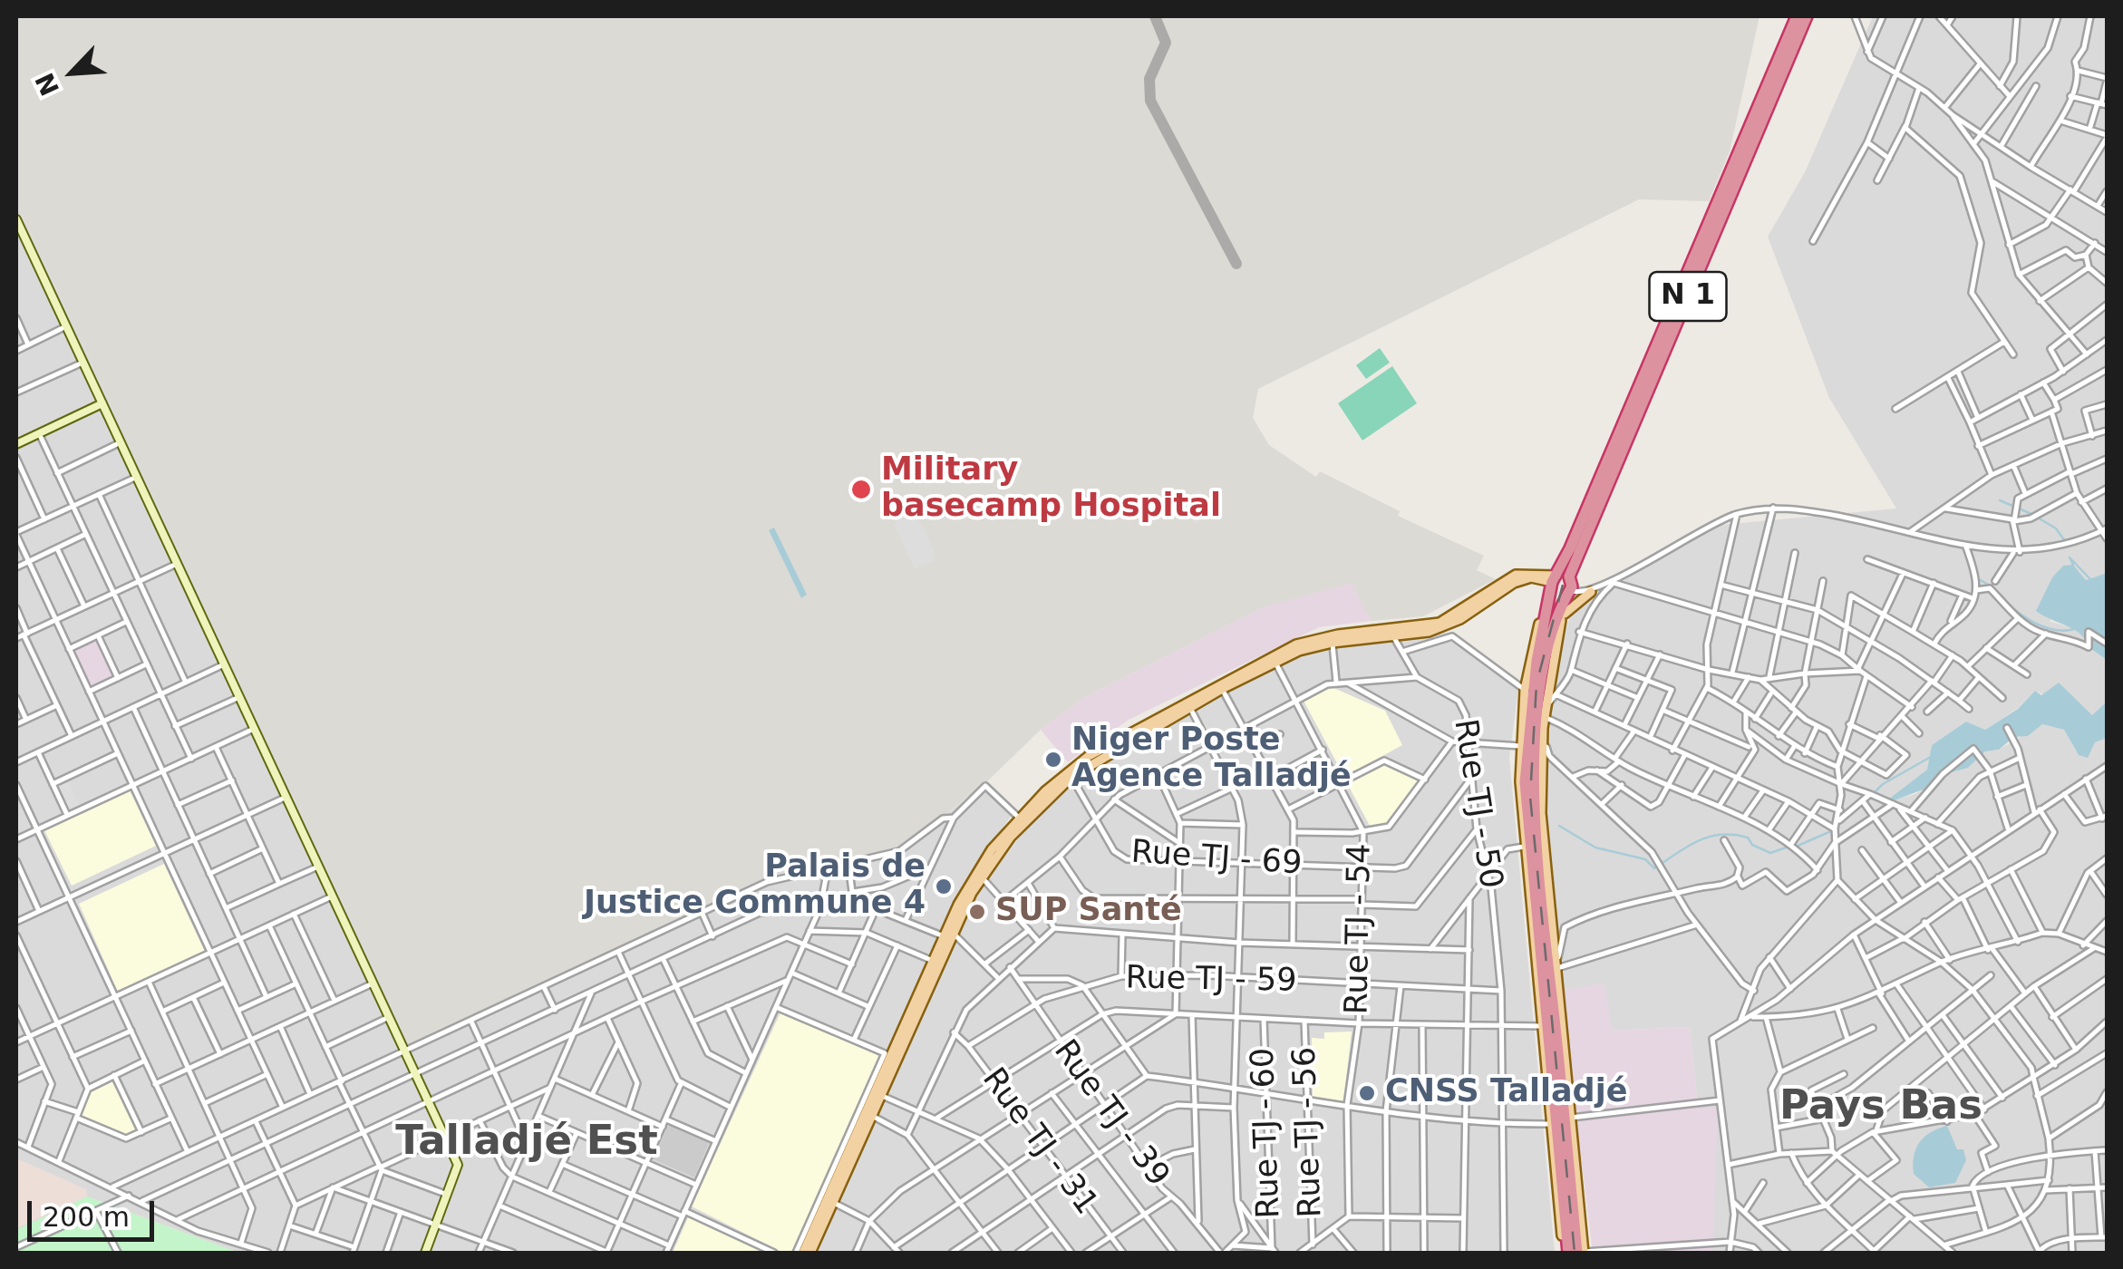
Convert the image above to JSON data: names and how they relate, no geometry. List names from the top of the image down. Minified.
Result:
{"streets":{"highway":["N 1"],"street":["Rue TJ - 50","Rue TJ - 69","Rue TJ - 54","Rue TJ - 59","Rue TJ - 39","Rue TJ - 56","Rue TJ - 60","Rue TJ - 31"]},"crossings":[["Rue TJ - 50","Rue TJ - 69"],["Rue TJ - 50","Rue TJ - 59"],["Rue TJ - 69","Rue TJ - 54"],["Rue TJ - 54","Rue TJ - 59"],["Rue TJ - 59","Rue TJ - 39"],["Rue TJ - 59","Rue TJ - 31"]],"districts":["Pays Bas","Talladjé Est"],"places":["Military basecamp Hospital","Niger Poste Agence Talladjé","Palais de Justice Commune 4","SUP Santé","CNSS Talladjé"],"scale_bar":"200 m","north":"bottom left"}
